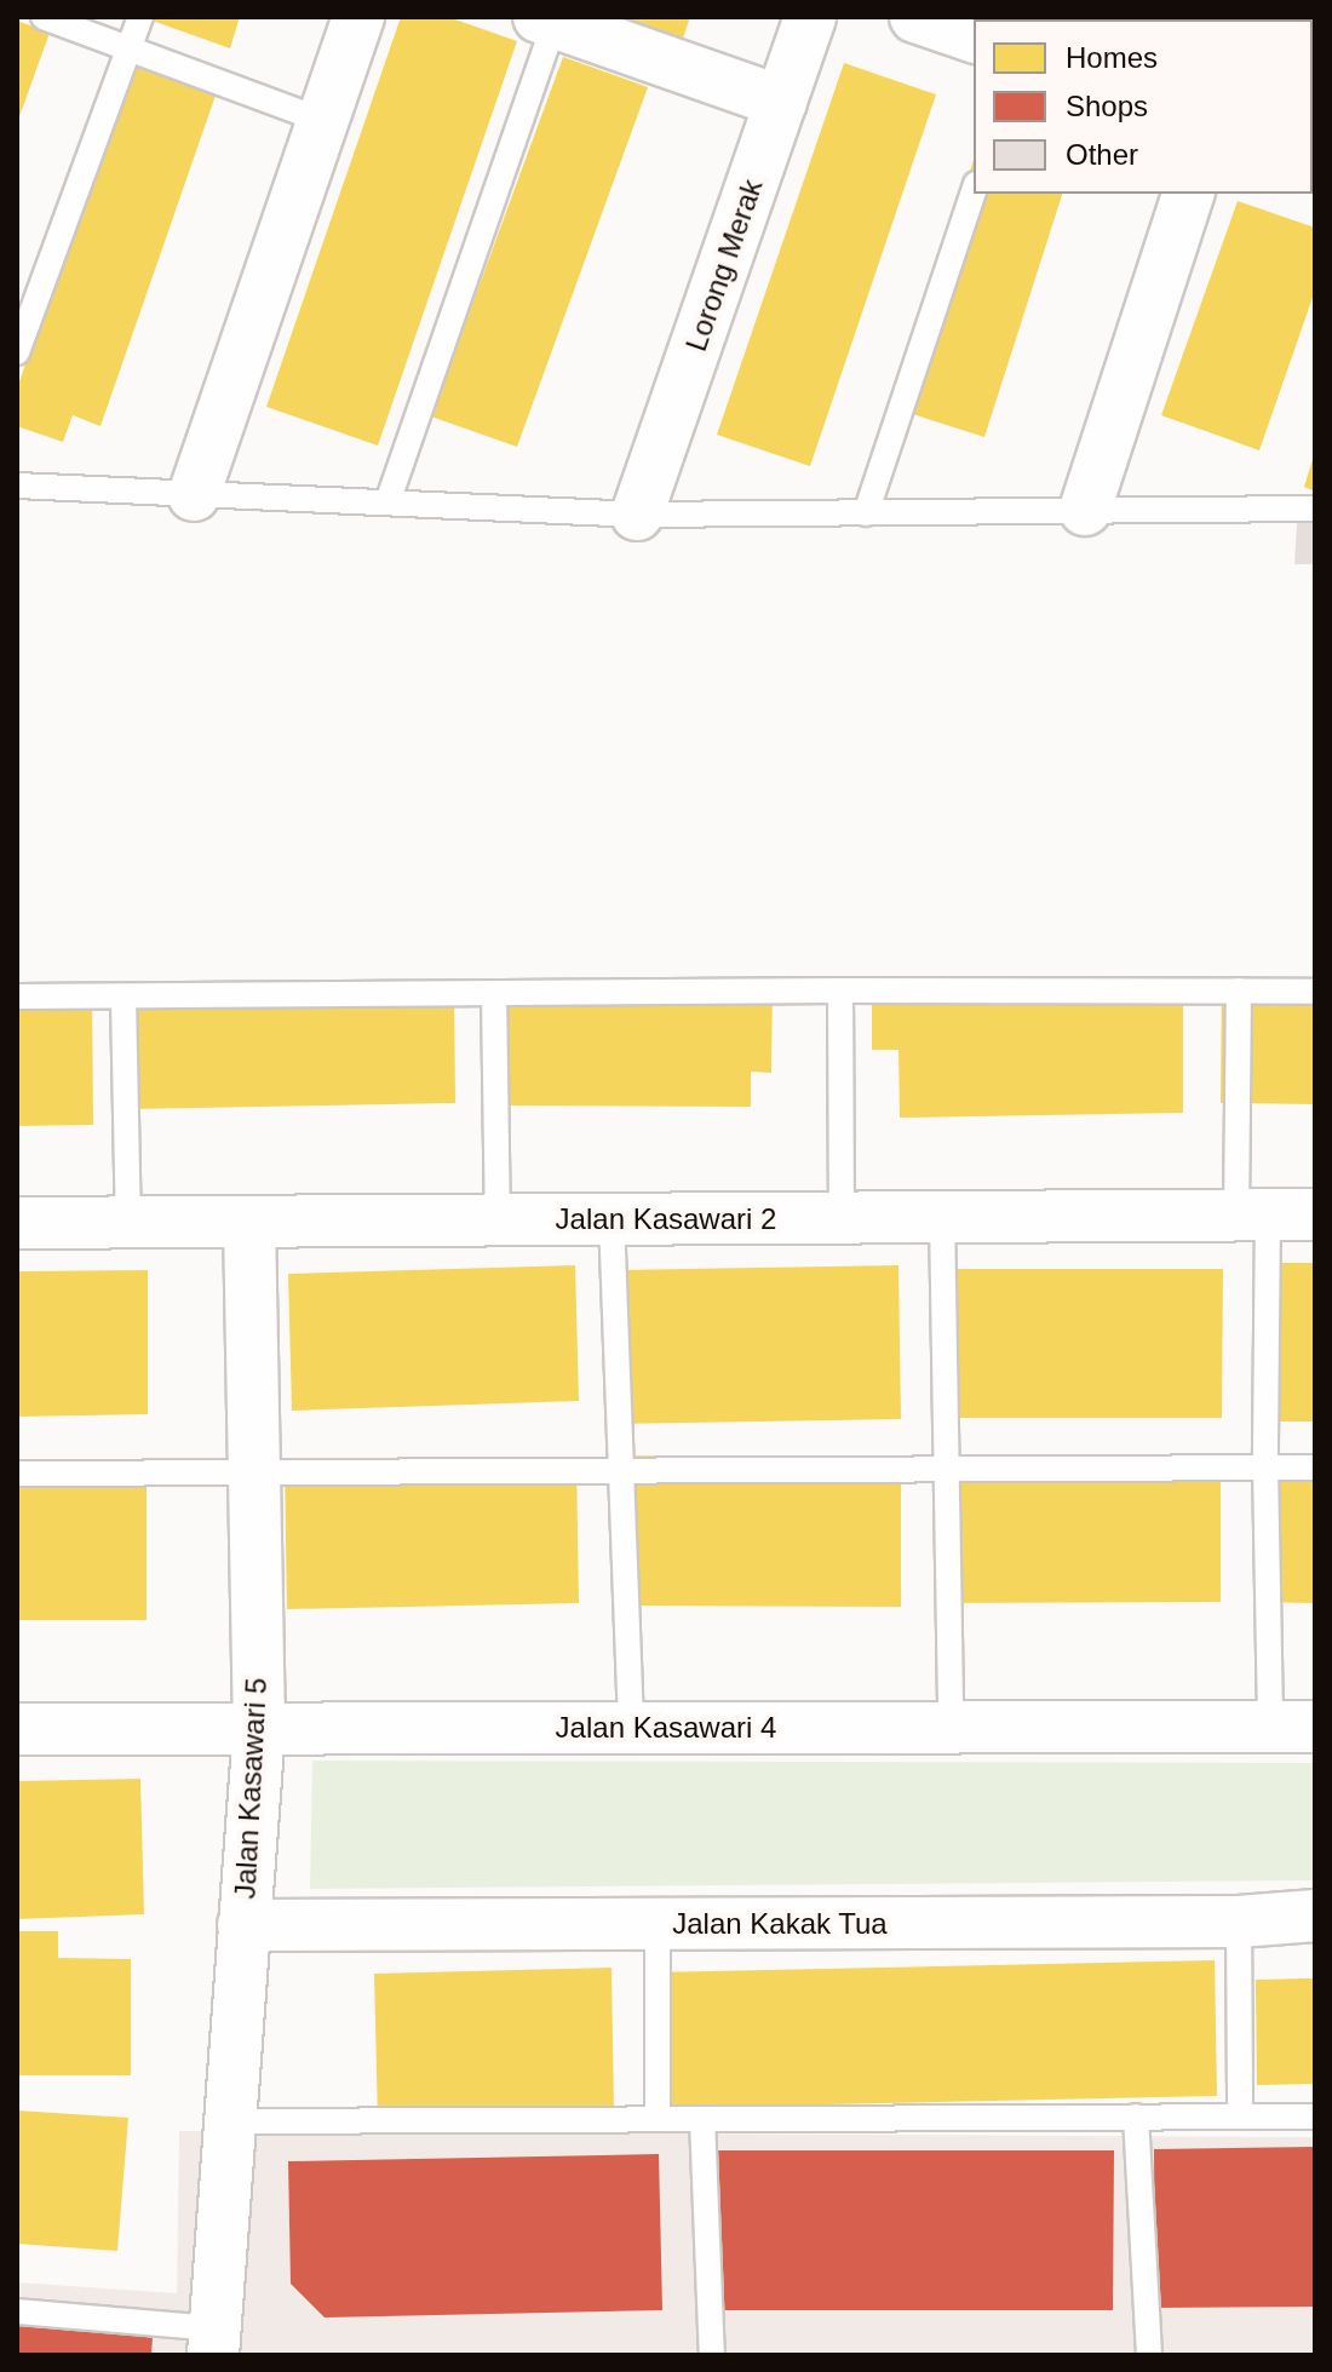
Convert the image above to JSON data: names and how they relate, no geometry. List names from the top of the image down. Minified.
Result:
{"streets":{"street":["Lorong Merak","Jalan Kasawari 2","Jalan Kasawari 4","Jalan Kasawari 5","Jalan Kakak Tua"]},"crossings":[["Jalan Kasawari 2","Jalan Kasawari 5"],["Jalan Kasawari 4","Jalan Kasawari 5"],["Jalan Kasawari 5","Jalan Kakak Tua"]],"legend":["Homes","Shops","Other"]}
